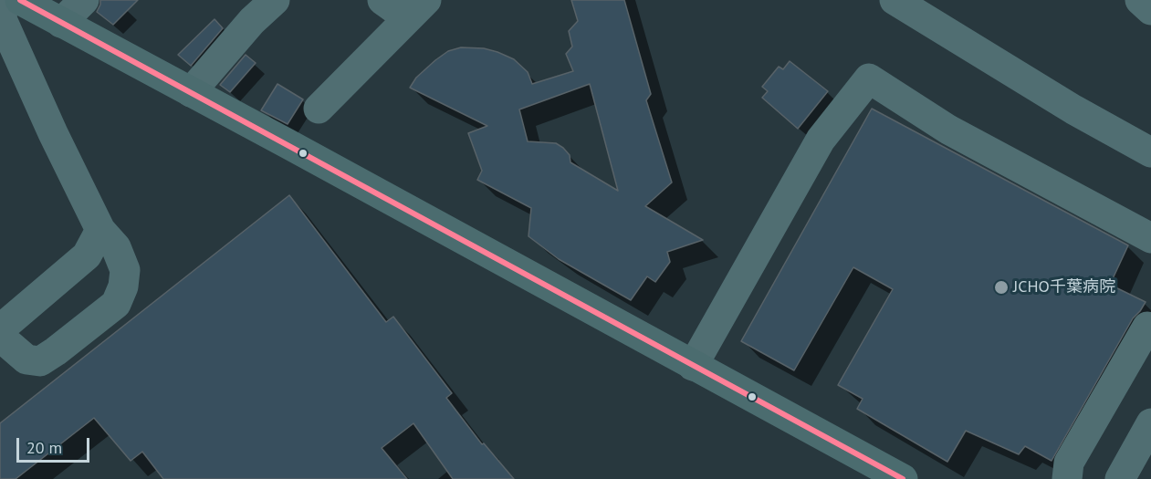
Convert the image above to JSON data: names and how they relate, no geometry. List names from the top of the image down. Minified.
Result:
{"places":["JCHO千葉病院"],"scale_bar":"20 m"}
